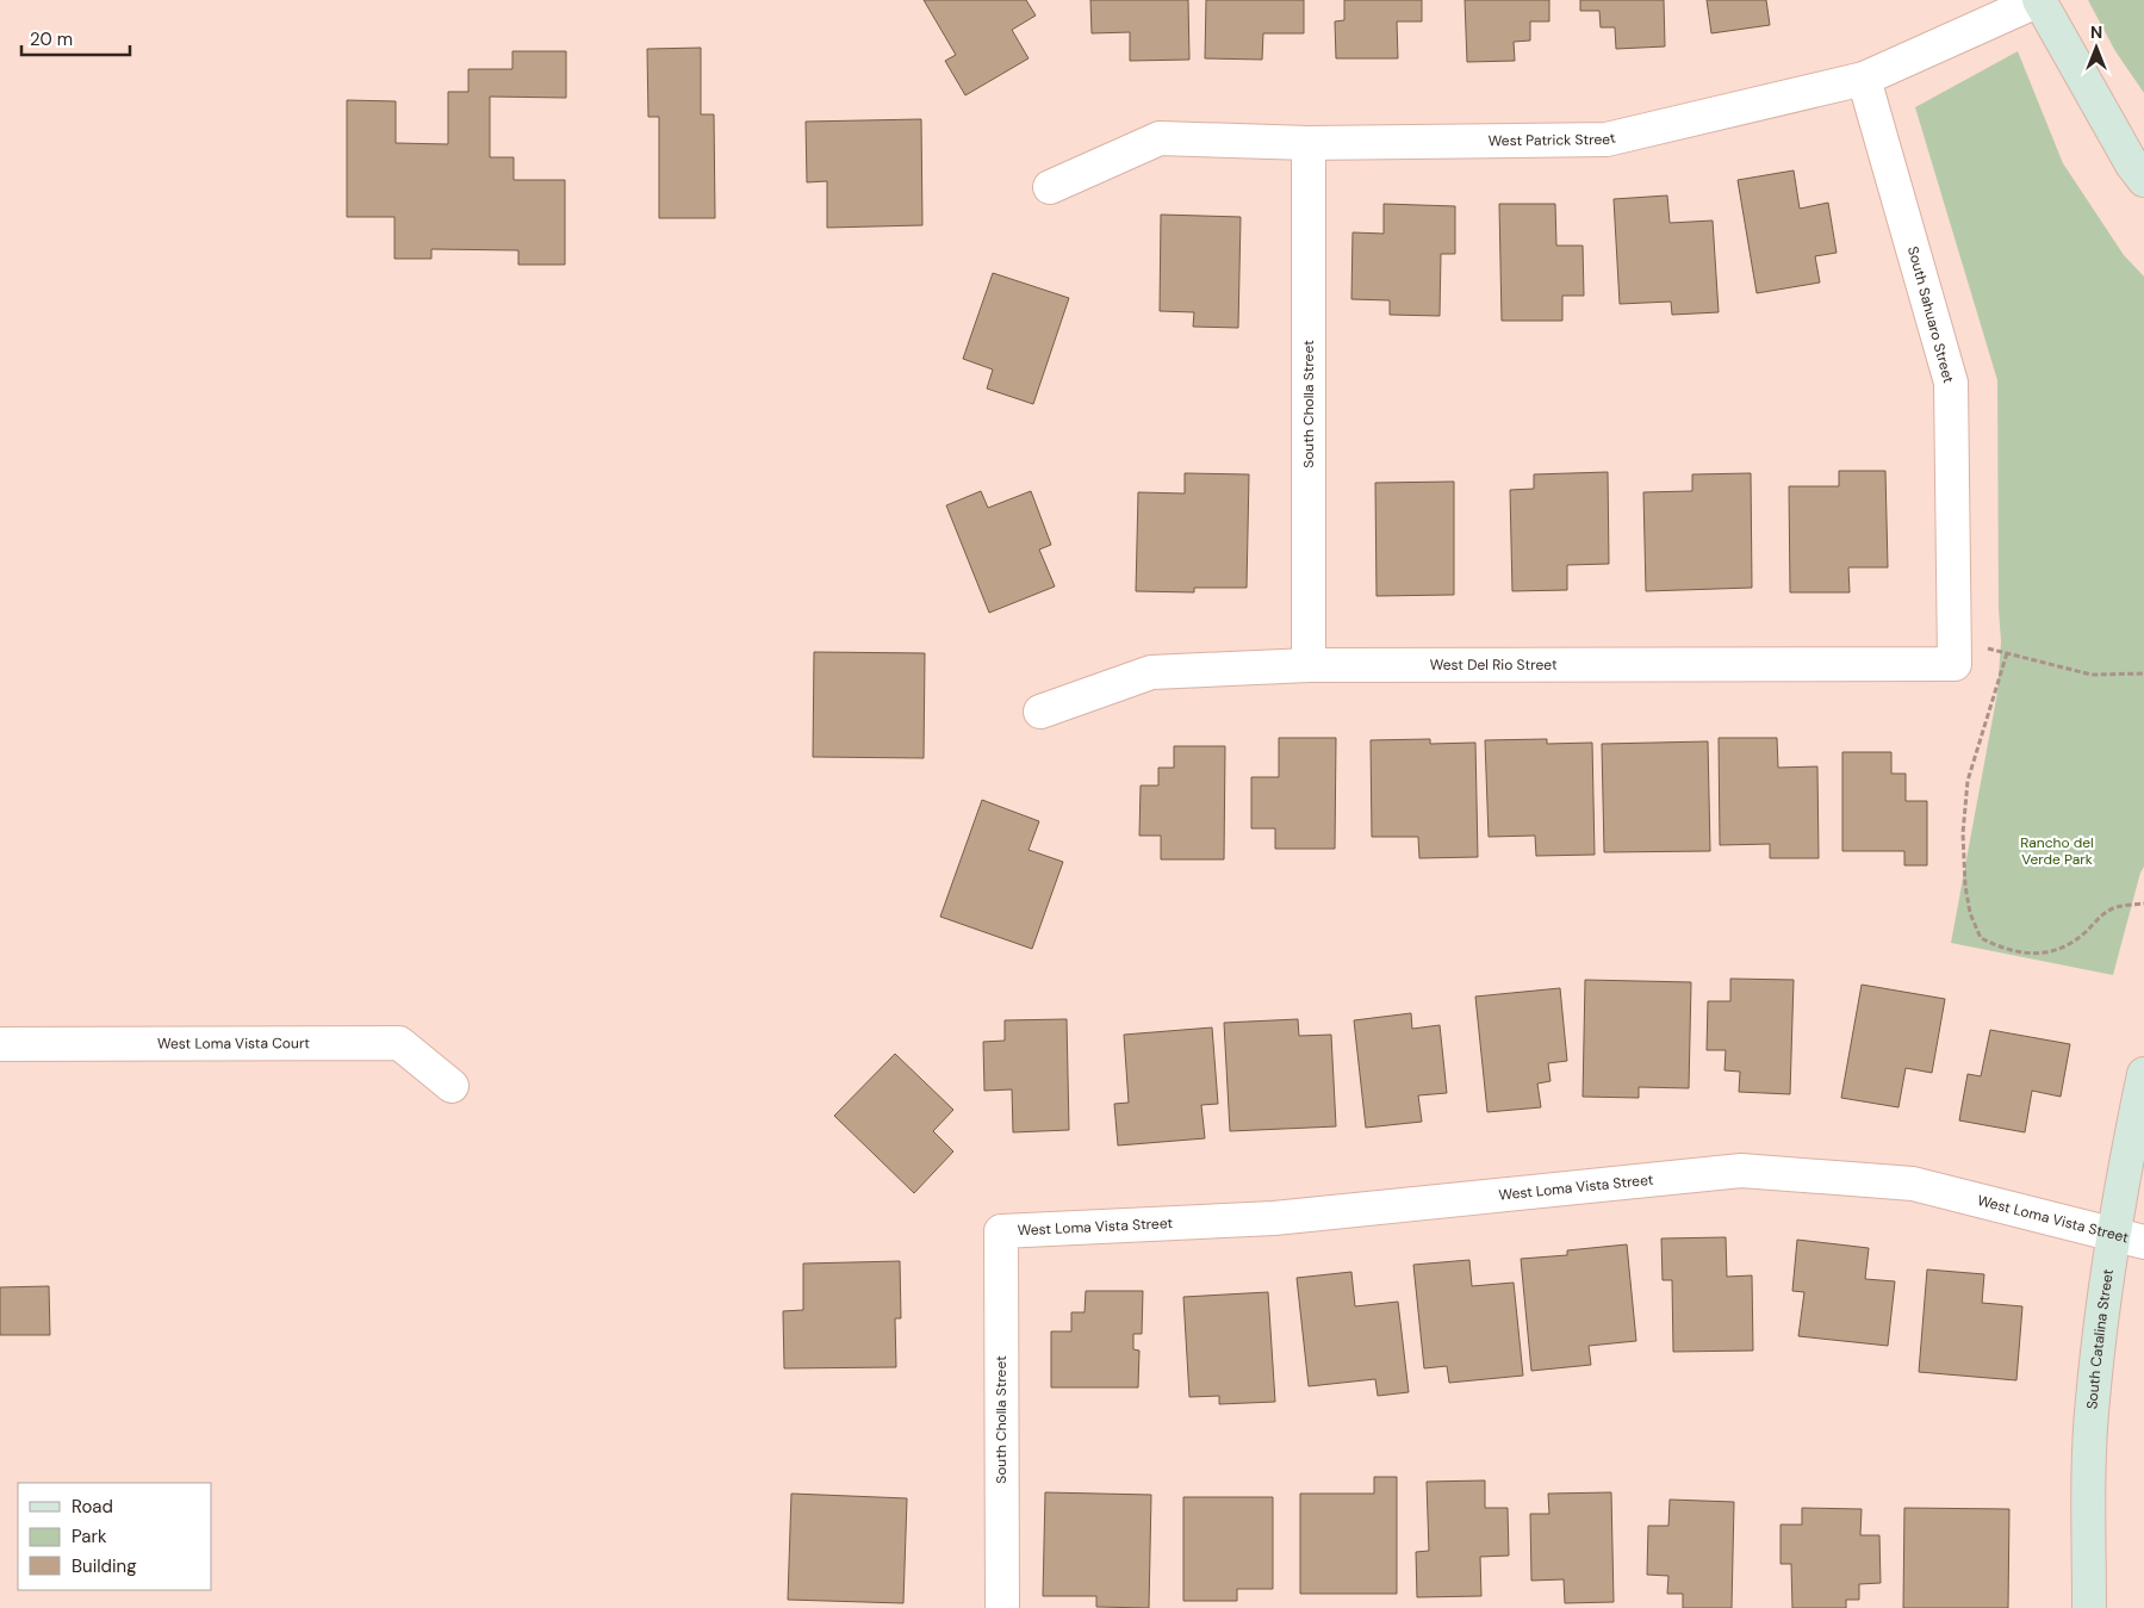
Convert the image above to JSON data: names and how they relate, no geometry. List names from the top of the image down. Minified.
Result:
{"streets":{"street":["West Patrick Street","South Sahuaro Street","South Cholla Street","West Del Rio Street","West Loma Vista Court","West Loma Vista Street","South Catalina Street"]},"crossings":[["West Patrick Street","South Sahuaro Street"],["West Patrick Street","South Cholla Street"],["South Sahuaro Street","West Del Rio Street"],["South Cholla Street","West Del Rio Street"],["South Cholla Street","West Loma Vista Street"],["West Loma Vista Street","South Catalina Street"]],"parks":["Rancho del Verde Park"],"legend":["Road","Park","Building"],"scale_bar":"20 m","north":"top"}
